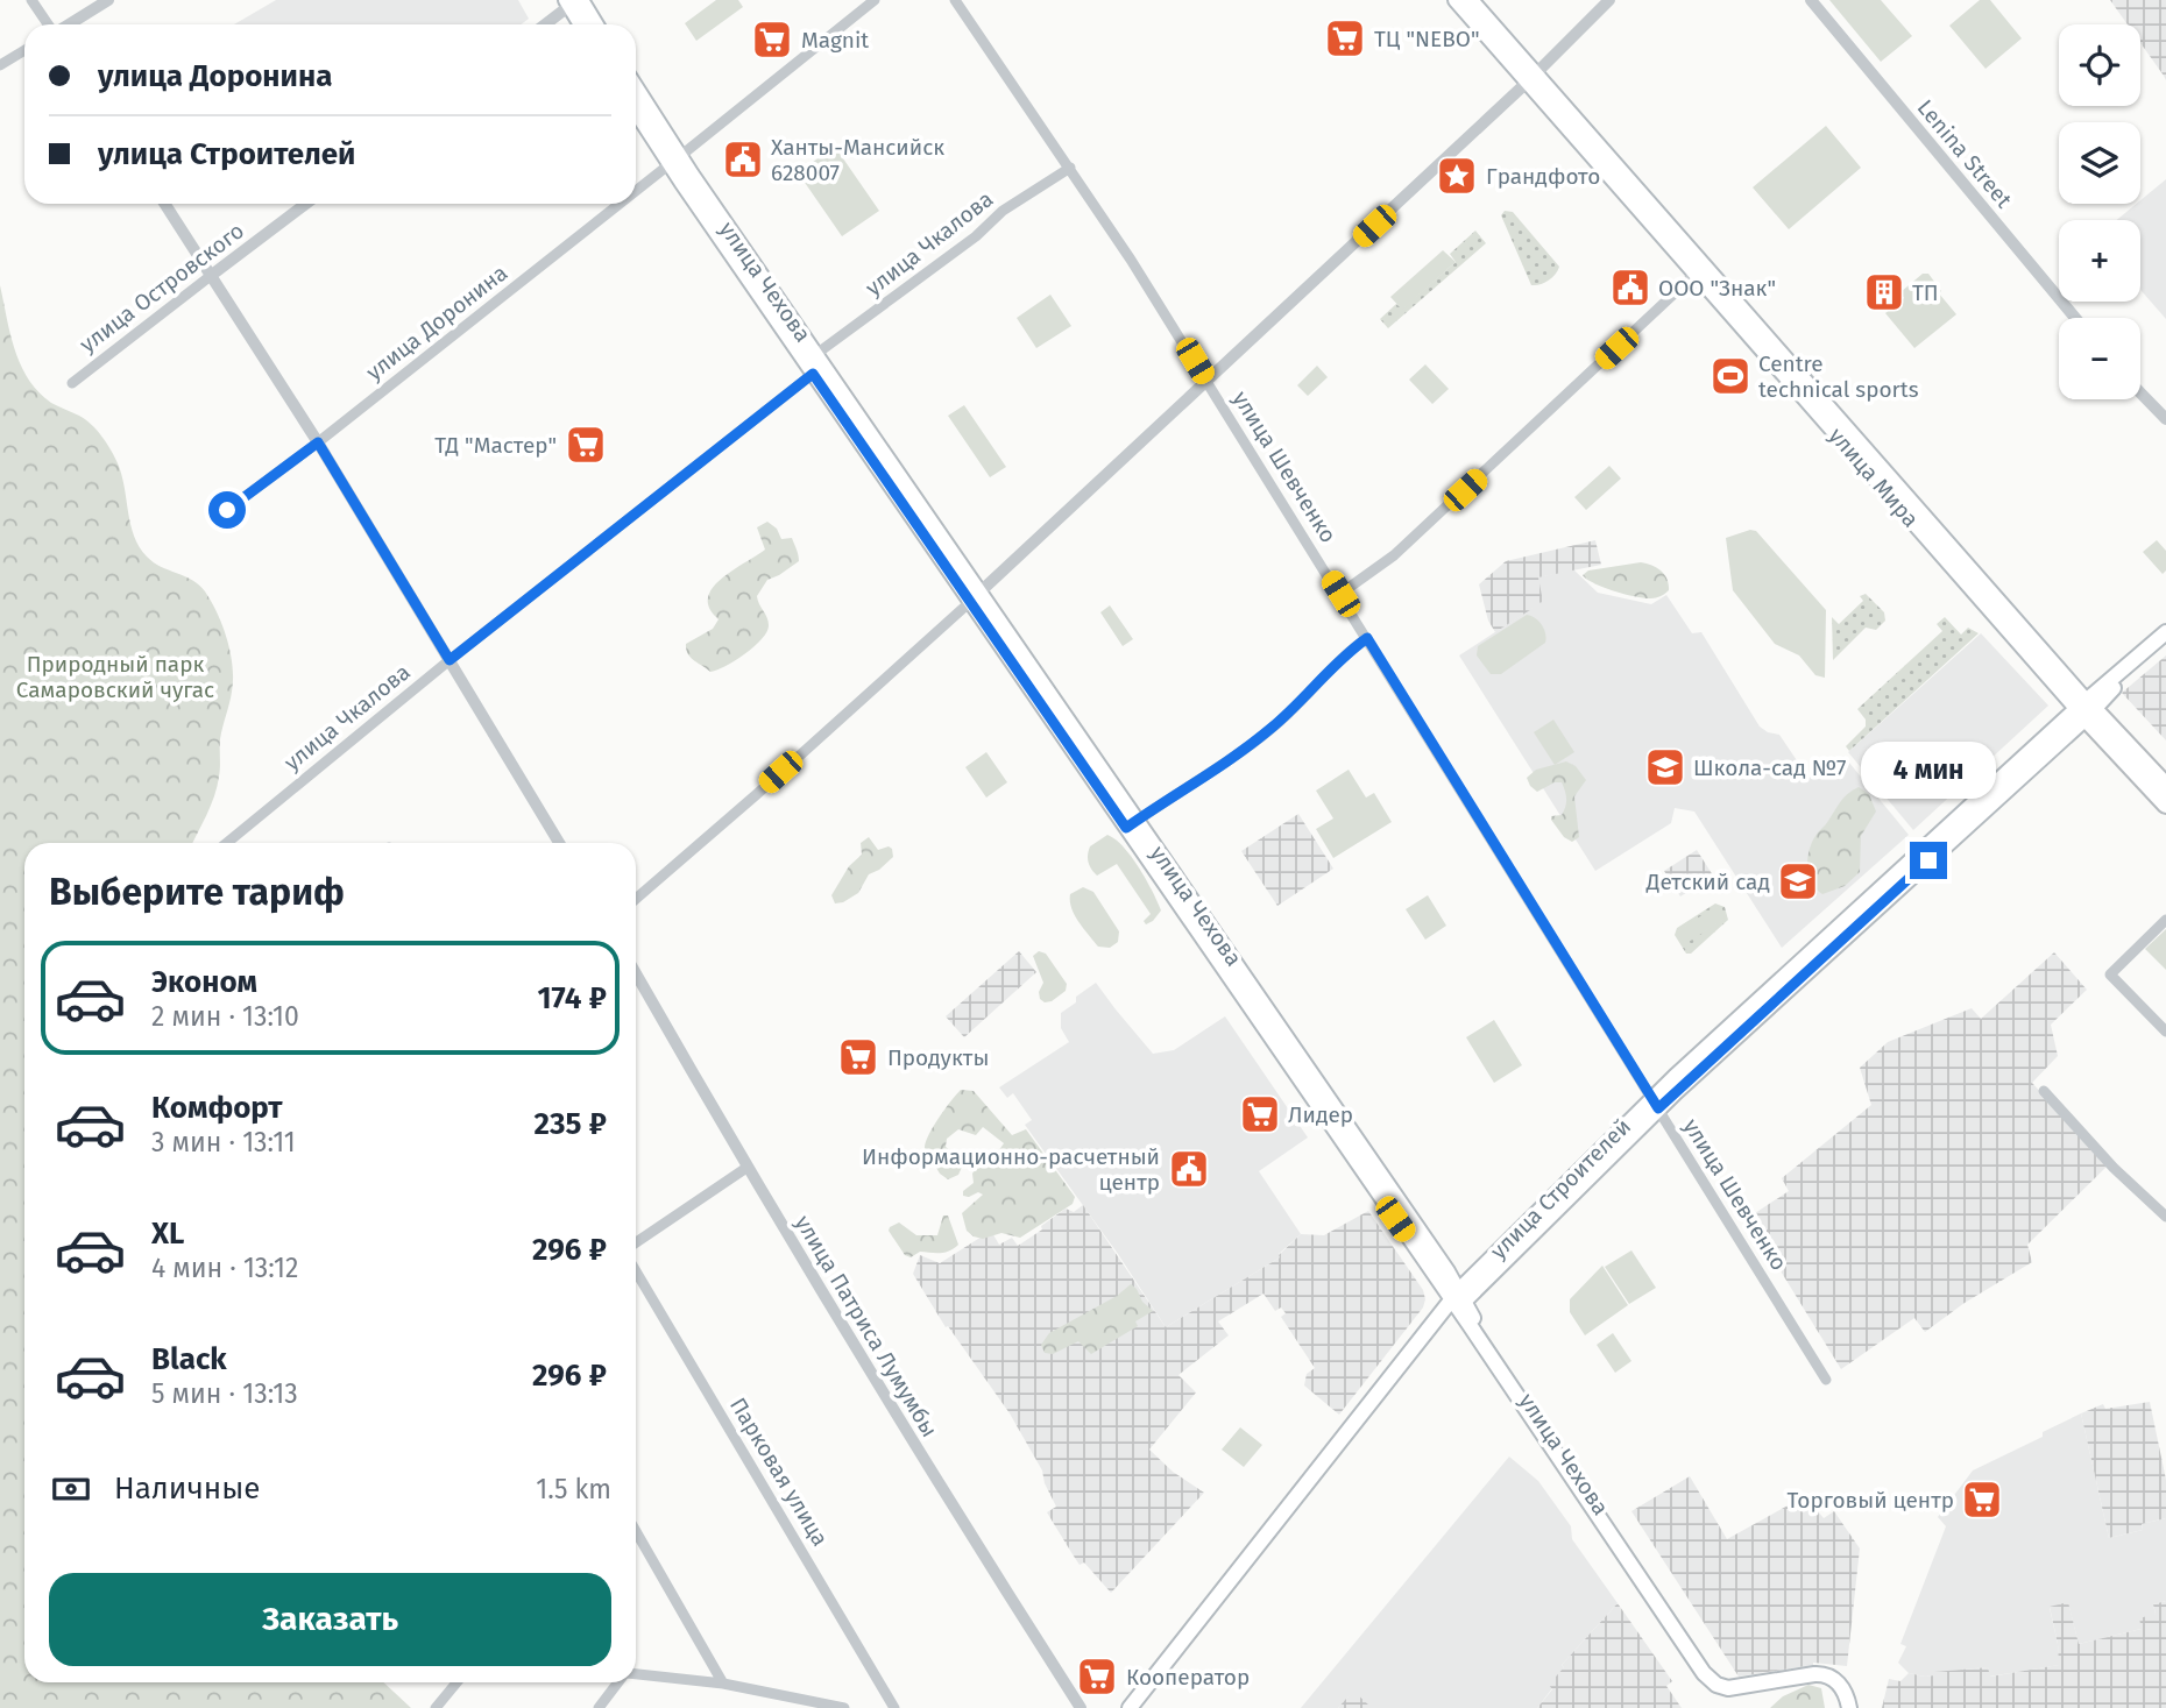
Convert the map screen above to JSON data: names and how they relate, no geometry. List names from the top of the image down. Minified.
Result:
{"streets":{"main road":["улица Чехова","улица Мира","улица Строителей"],"street":["Lenina Street","улица Чкалова","улица Островского","улица Доронина","улица Шевченко","улица Патриса Лумумбы","Парковая улица"]},"crossings":[["улица Чкалова","улица Чехова"],["улица Чкалова","улица Шевченко"],["улица Чехова","улица Доронина"],["улица Чехова","улица Строителей"],["улица Шевченко","улица Строителей"],["улица Мира","улица Строителей"]],"parks":["Природный парк Самаровский чугас"],"places":{"supermarket":["ТЦ \"NEBO\"","Magnit","ТД \"Мастер\"","Продукты","Лидер","Торговый центр","Кооператор"],"public building":["Ханты-Мансийск 628007","ООО \"Знак\"","Информационно-расчетный центр"],"place":["Грандфото"],"building":["ТП"],"sports":["Centre technical sports"],"school or university":["Школа-сад №7","Детский сад"]},"page":{"map_buttons":["+","−"],"banner":["улица Доронина","улица Строителей"],"bubble":"4 мин","heading":"Выберите тариф","list":[{"name":"Эконом","note":"2 мин · 13:10","value":"174 ₽"},{"name":"Комфорт","note":"3 мин · 13:11","value":"235 ₽"},{"name":"XL","note":"4 мин · 13:12","value":"296 ₽"},{"name":"Black","note":"5 мин · 13:13","value":"296 ₽"}],"pay":["Наличные","1.5 km"],"buttons":"Заказать"}}
